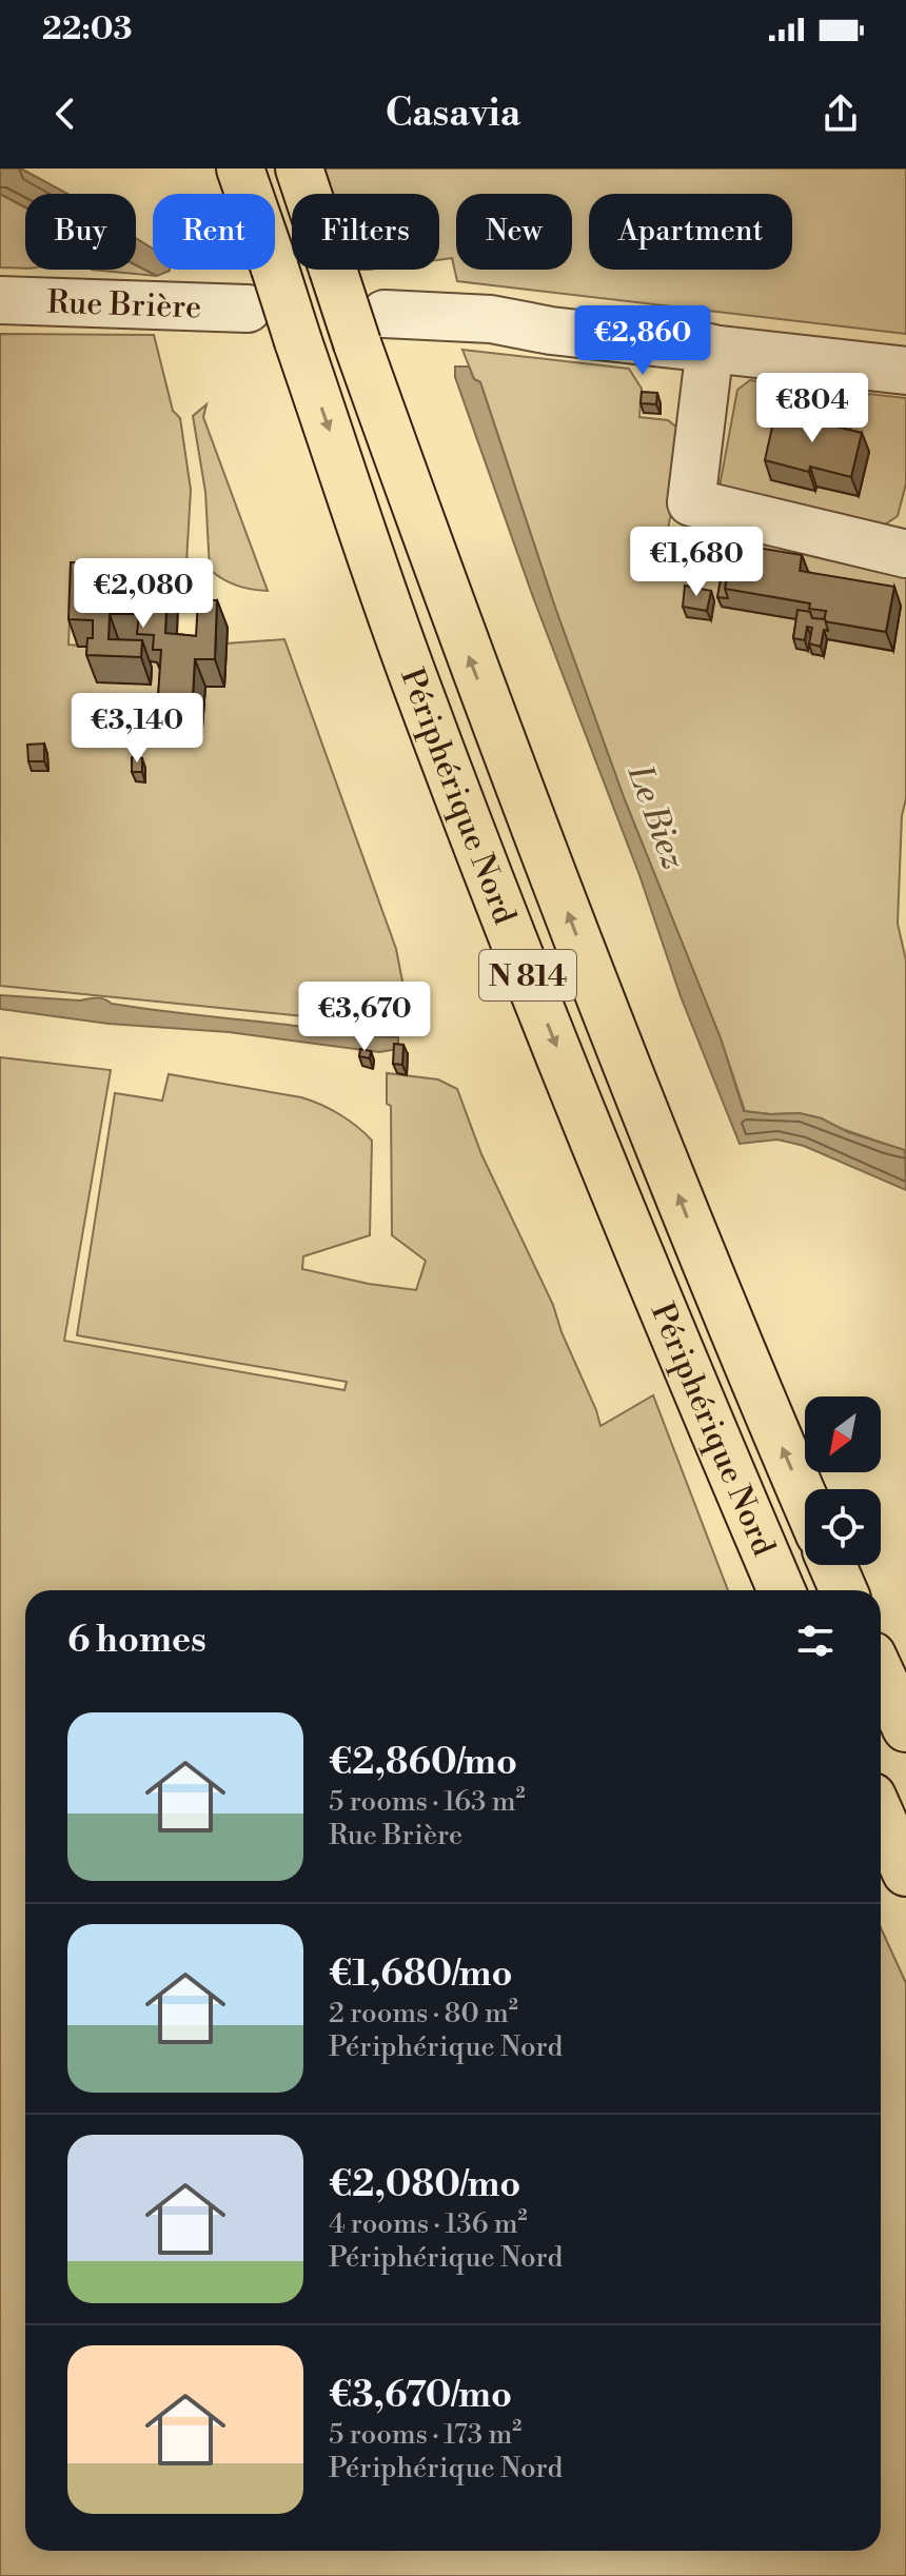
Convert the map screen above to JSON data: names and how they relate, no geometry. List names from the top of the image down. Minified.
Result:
{"streets":{"highway":["Périphérique Nord","N 814"],"street":["Rue Brière"]},"water":["Le Biez"],"north":"bottom left","page":{"status":"22:03","header":"Casavia","chip":["Buy","Rent","Filters","New","Apartment"],"price":["€2,860","€804","€1,680","€2,080","€3,140","€3,670"],"heading":"6 homes","list":[{"name":"€2,860/mo","note":"5 rooms · 163 m² · Rue Brière"},{"name":"€1,680/mo","note":"2 rooms · 80 m² · Périphérique Nord"},{"name":"€2,080/mo","note":"4 rooms · 136 m² · Périphérique Nord"},{"name":"€3,670/mo","note":"5 rooms · 173 m² · Périphérique Nord"}]}}
